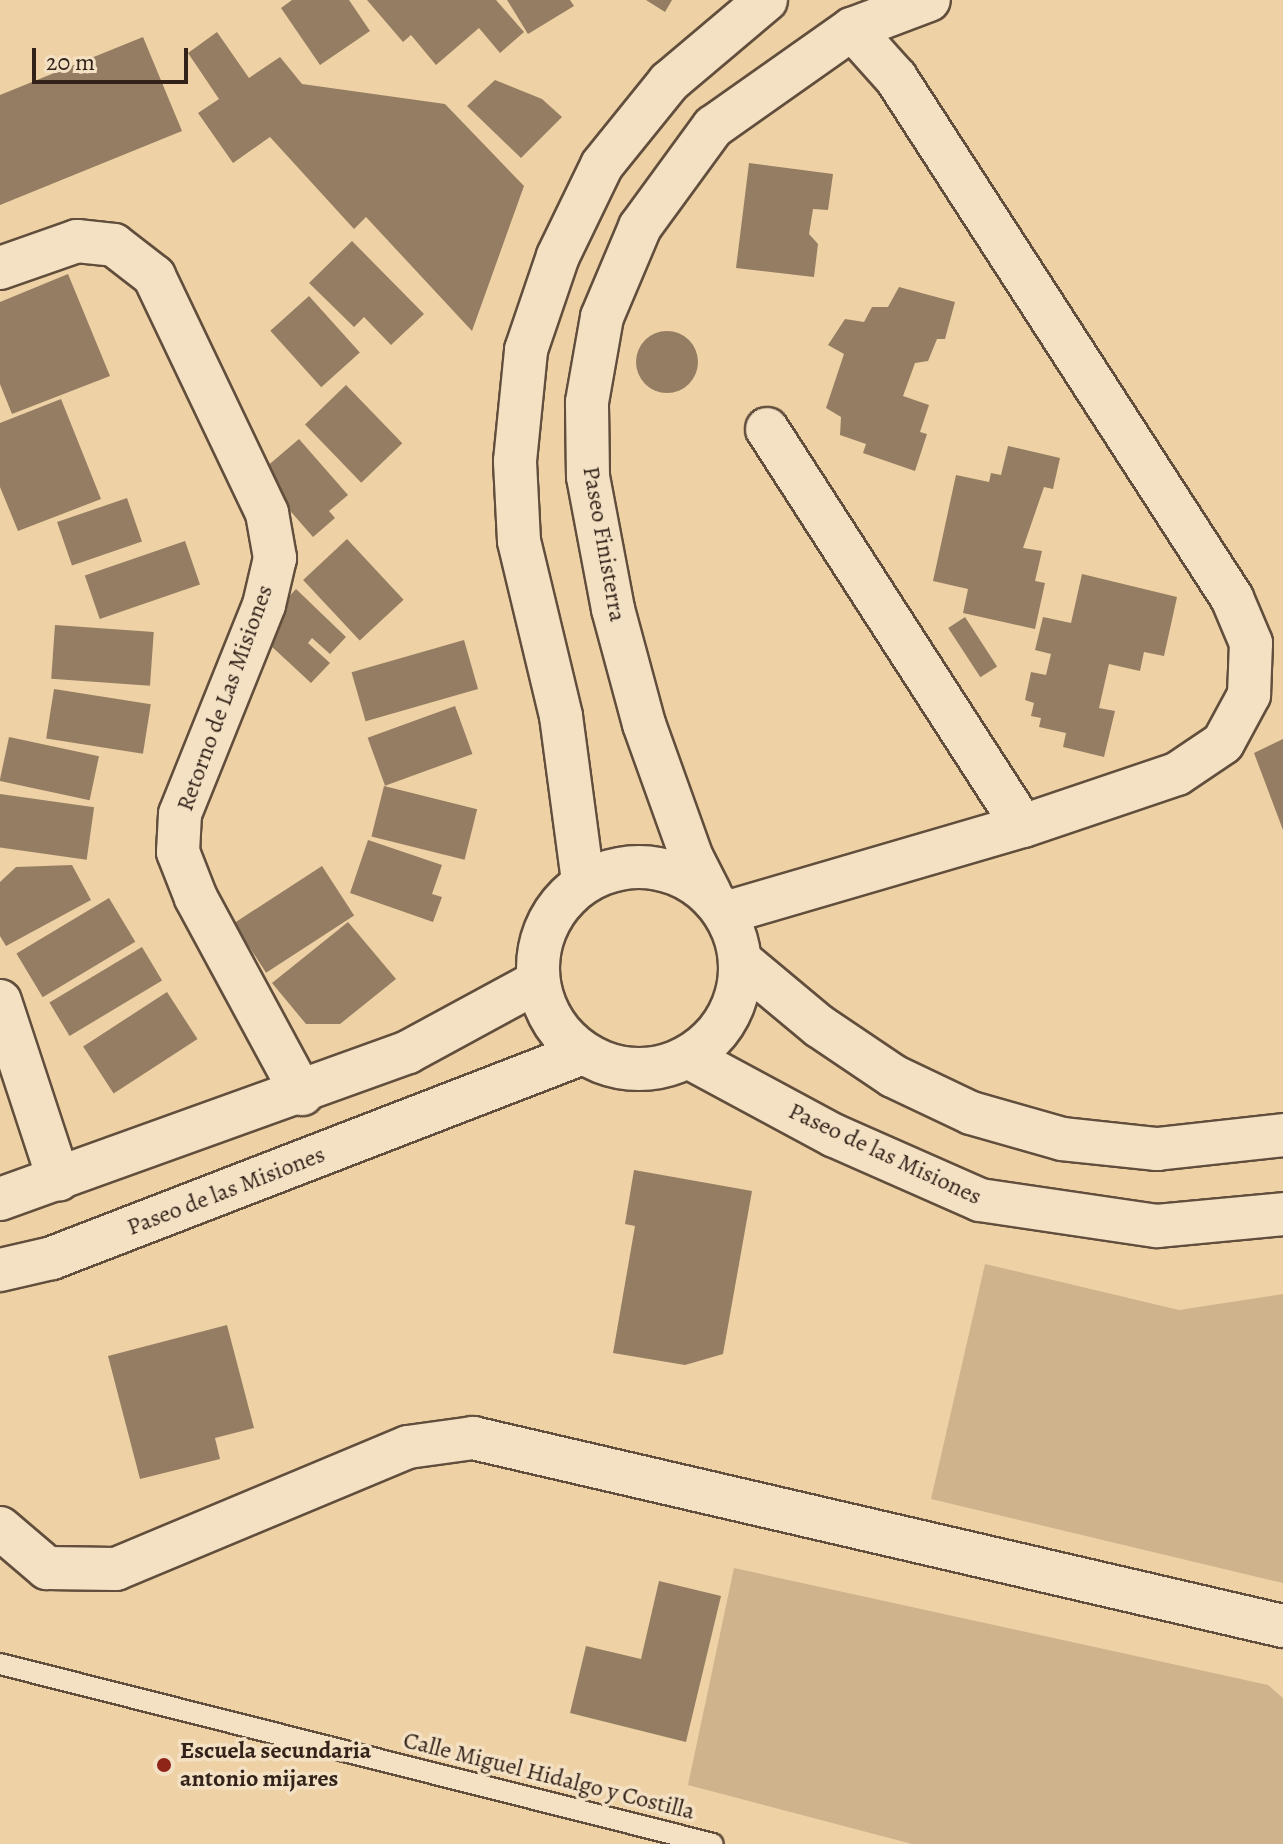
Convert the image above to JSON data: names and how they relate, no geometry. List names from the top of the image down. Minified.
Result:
{"streets":{"street":["Paseo Finisterra","Retorno de Las Misiones","Paseo de las Misiones"],"lane":["Calle Miguel Hidalgo y Costilla"]},"crossings":[["Paseo Finisterra","Paseo de las Misiones"]],"places":["Escuela secundaria antonio mijares"],"scale_bar":"20 m"}
